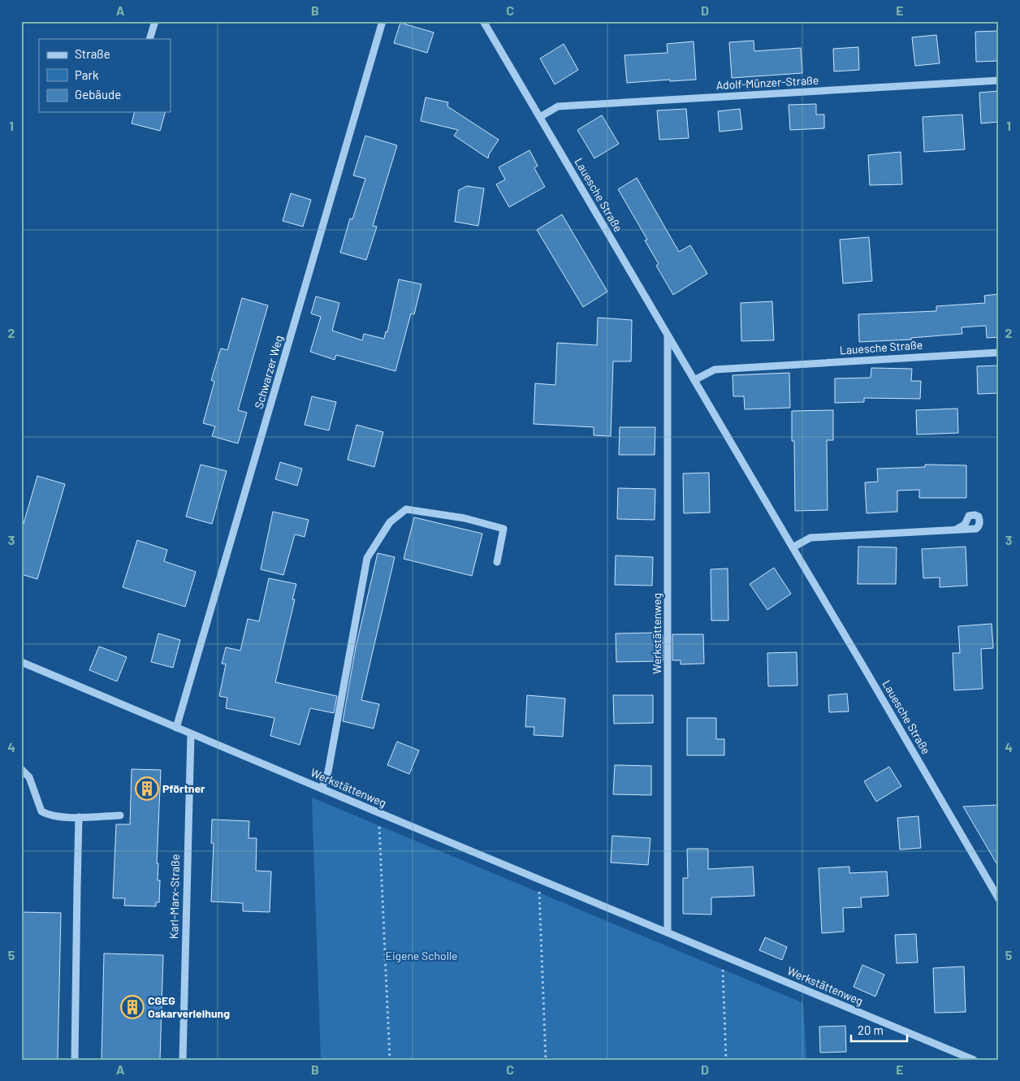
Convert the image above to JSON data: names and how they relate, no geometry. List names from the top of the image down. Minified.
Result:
{"streets":{"street":["Adolf-Münzer-Straße","Lauesche Straße","Schwarzer Weg","Werkstättenweg","Karl-Marx-Straße"]},"crossings":[["Adolf-Münzer-Straße","Lauesche Straße"],["Lauesche Straße","Werkstättenweg"],["Schwarzer Weg","Werkstättenweg"],["Werkstättenweg","Karl-Marx-Straße"]],"parks":["Eigene Scholle"],"places":{"building":["Pförtner","CGEG Oskarverleihung"]},"legend":["Straße","Park","Gebäude"],"scale_bar":"20 m","grid":{"columns":["A","B","C","D","E"],"rows":["1","2","3","4","5"]}}
